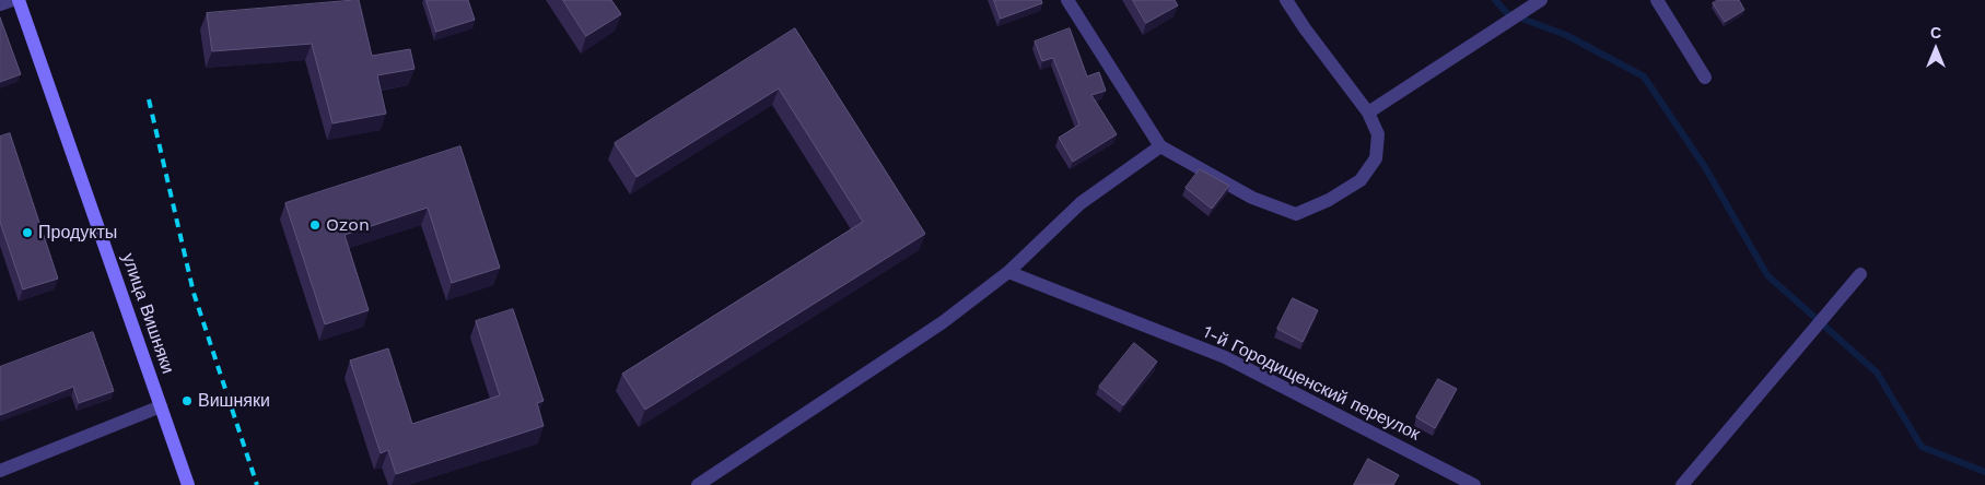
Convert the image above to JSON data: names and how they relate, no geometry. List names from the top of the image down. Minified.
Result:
{"streets":{"street":["улица Вишняки","1-й Городищенский переулок"]},"places":["Ozon","Продукты","Вишняки"],"north":"top"}
